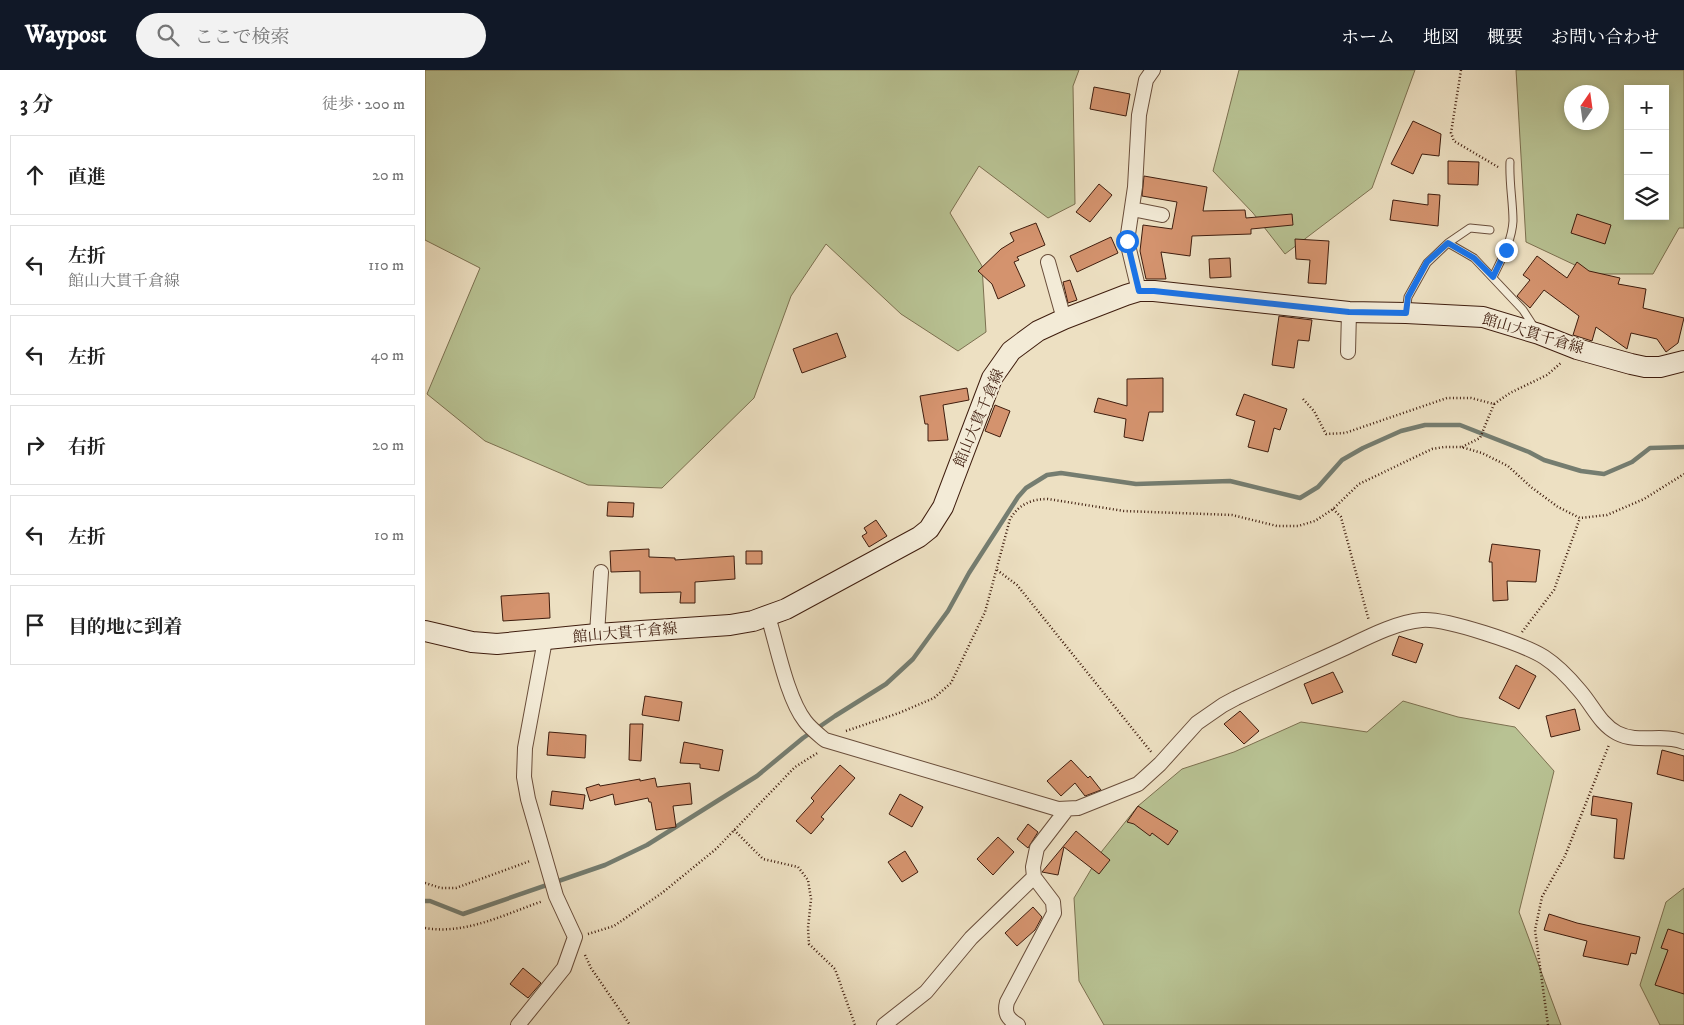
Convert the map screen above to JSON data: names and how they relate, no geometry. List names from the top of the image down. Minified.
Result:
{"streets":{"main road":["館山大貫千倉線"]},"north":"top","page":{"header":"Waypost","search":"ここで検索","nav":["ホーム","地図","概要","お問い合わせ"],"heading":["3 分","徒歩 · 200 m"],"map_buttons":["+","−"],"list":[["直進","20 m"],["左折","館山大貫千倉線","110 m"],["左折","40 m"],["右折","20 m"],["左折","10 m"],"目的地に到着"]}}
